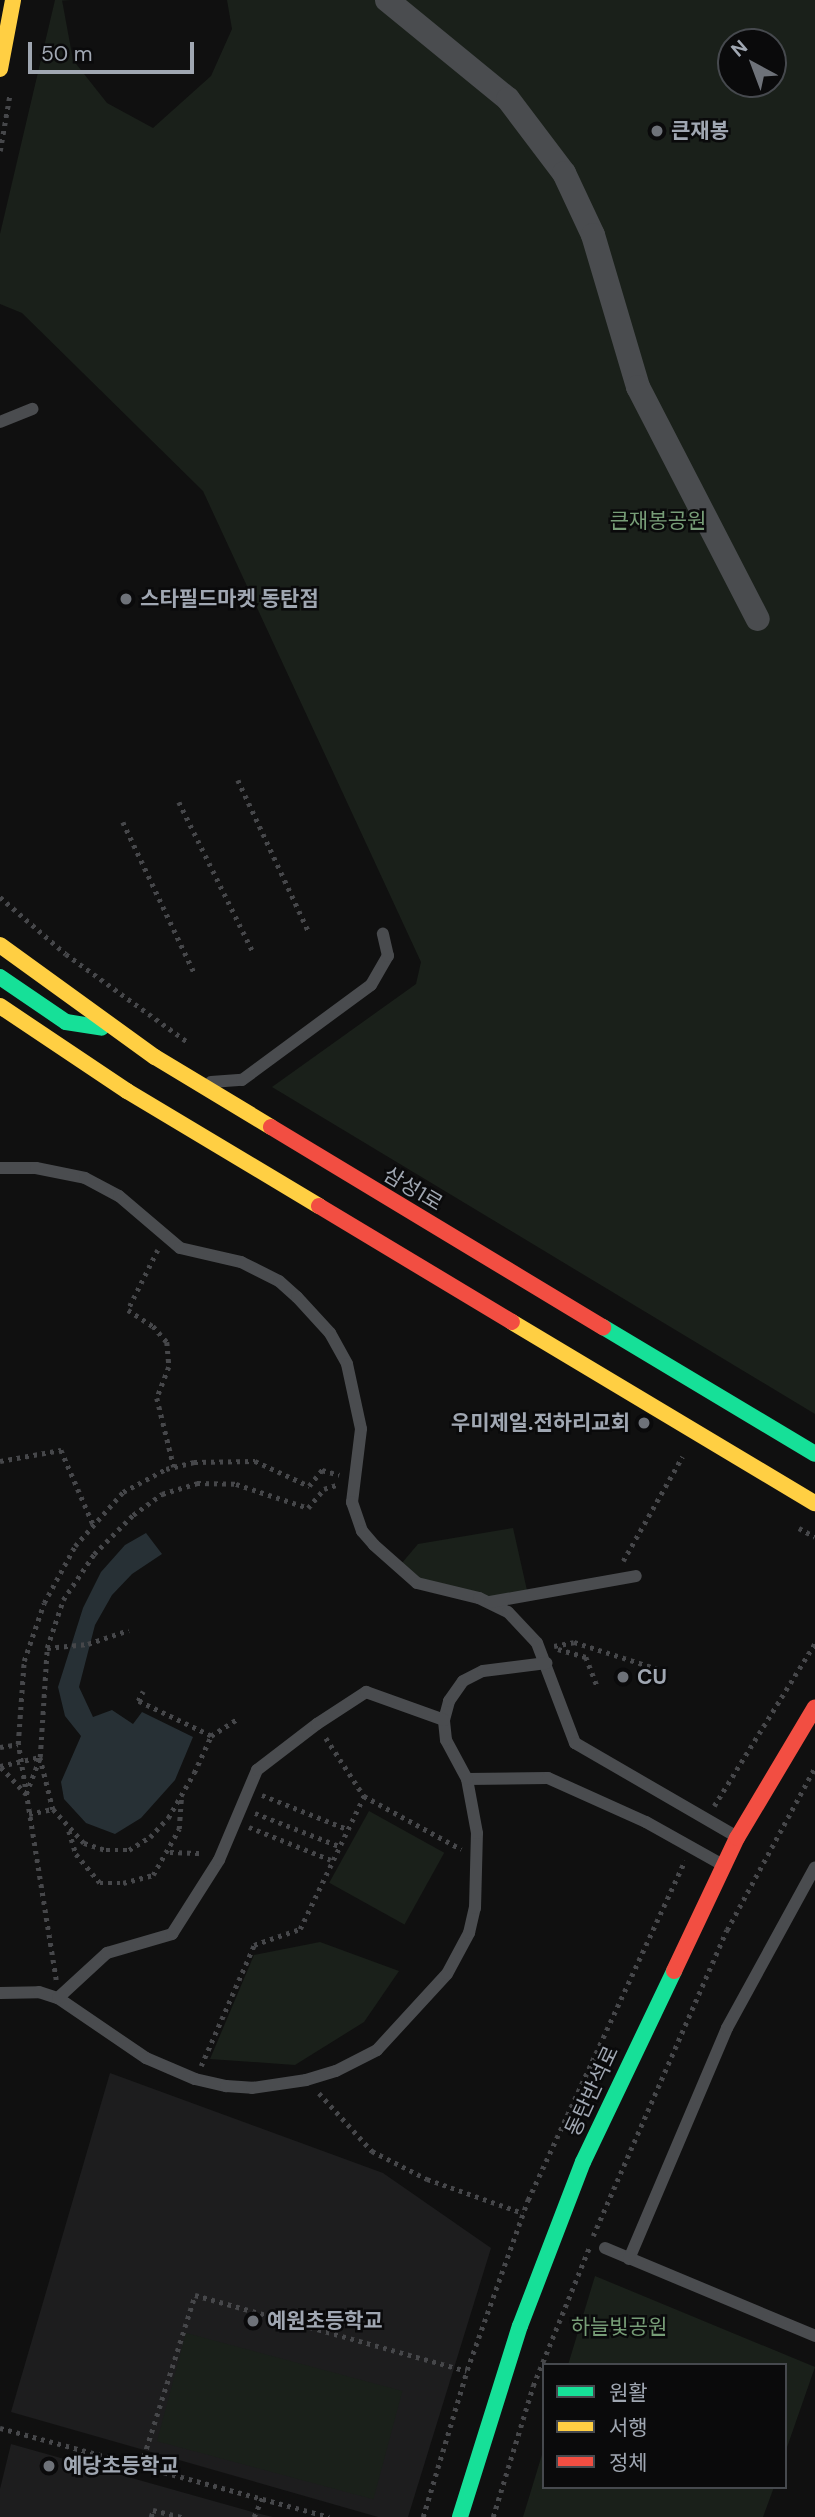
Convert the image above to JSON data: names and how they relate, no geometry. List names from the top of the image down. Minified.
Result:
{"streets":{"street":["삼성1로","동탄반석로"]},"parks":["큰재봉공원","하늘빛공원"],"places":["큰재봉","스타필드마켓 동탄점","우미제일.전하리교회","CU","예원초등학교","예당초등학교"],"legend":["원활","서행","정체"],"scale_bar":"50 m","north":"top left"}
